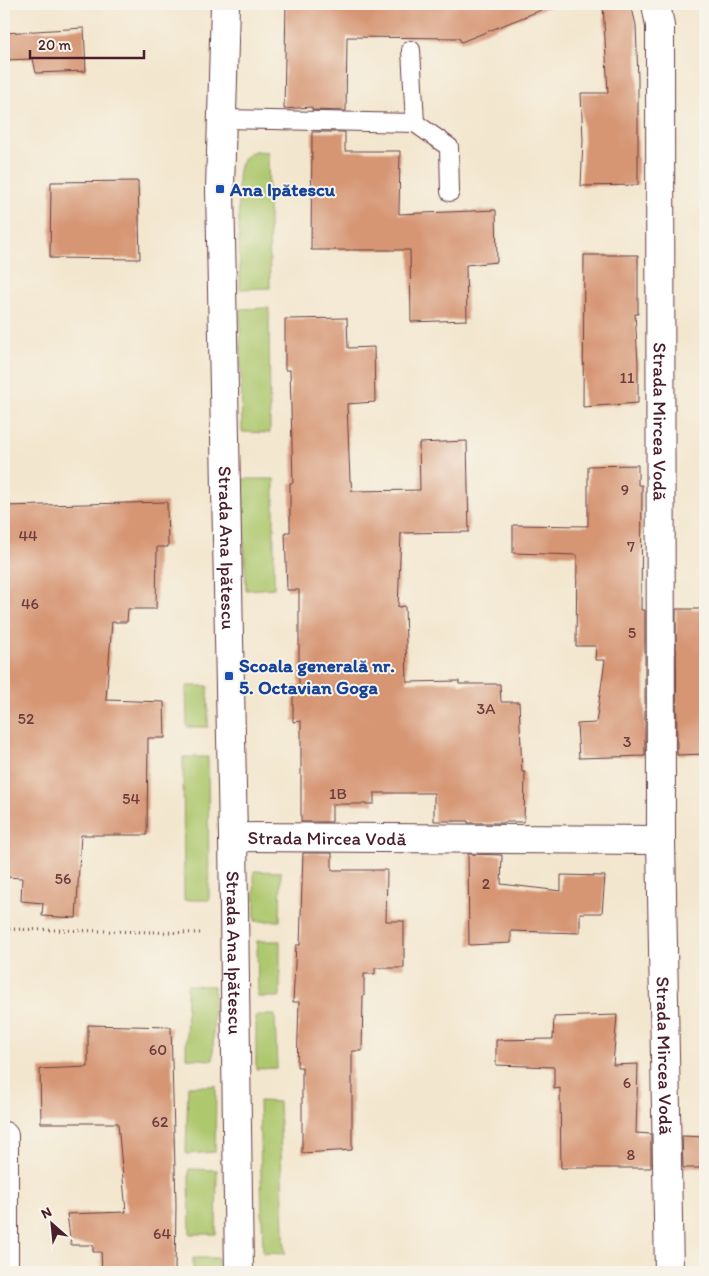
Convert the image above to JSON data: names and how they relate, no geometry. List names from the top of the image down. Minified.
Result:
{"streets":{"street":["Strada Mircea Vodă","Strada Ana Ipătescu"]},"crossings":[["Strada Mircea Vodă","Strada Ana Ipătescu"]],"places":{"transit":["Ana Ipătescu","Scoala generală nr. 5. Octavian Goga"]},"house_numbers":["11","9","44","7","46","5","3A","52","3","1B","54","56","2","60","6","62","8","64"],"scale_bar":"20 m","north":"top left"}
